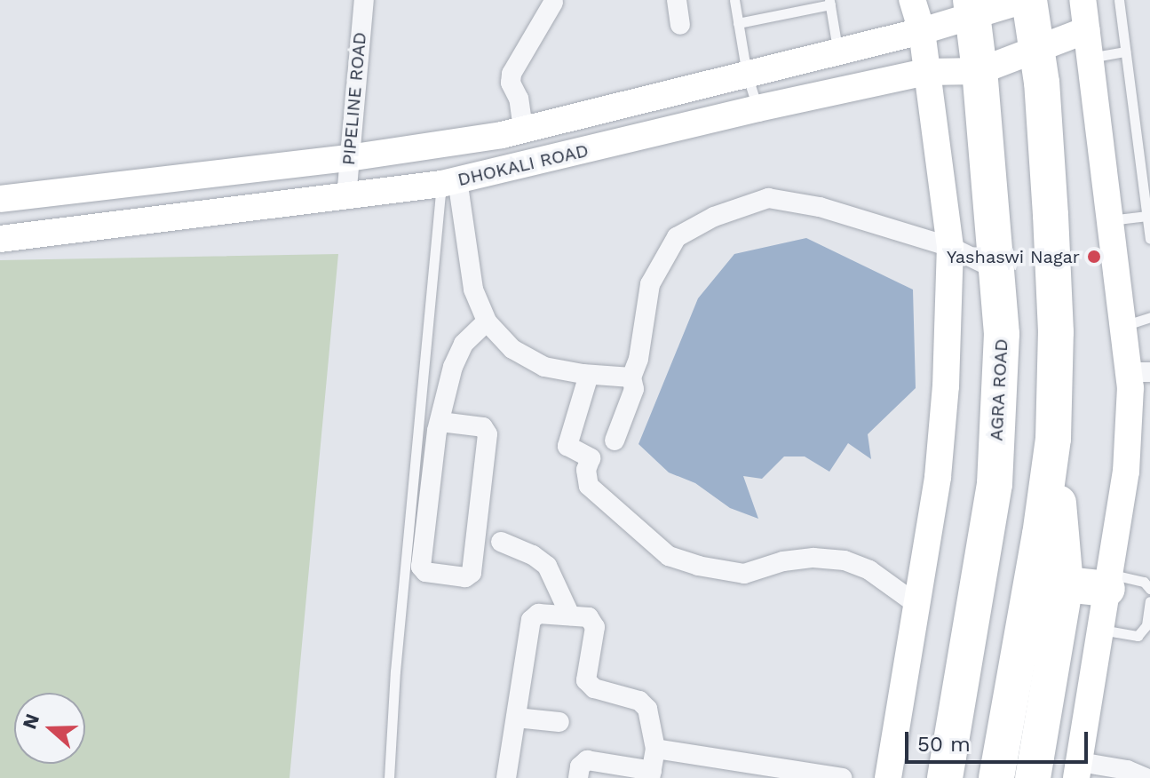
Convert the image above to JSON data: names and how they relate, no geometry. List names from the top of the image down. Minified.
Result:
{"streets":{"highway":["AGRA ROAD"],"street":["PIPELINE ROAD","DHOKALI ROAD"]},"crossings":[["PIPELINE ROAD","DHOKALI ROAD"],["DHOKALI ROAD","AGRA ROAD"]],"places":["Yashaswi Nagar"],"scale_bar":"50 m","north":"left"}
